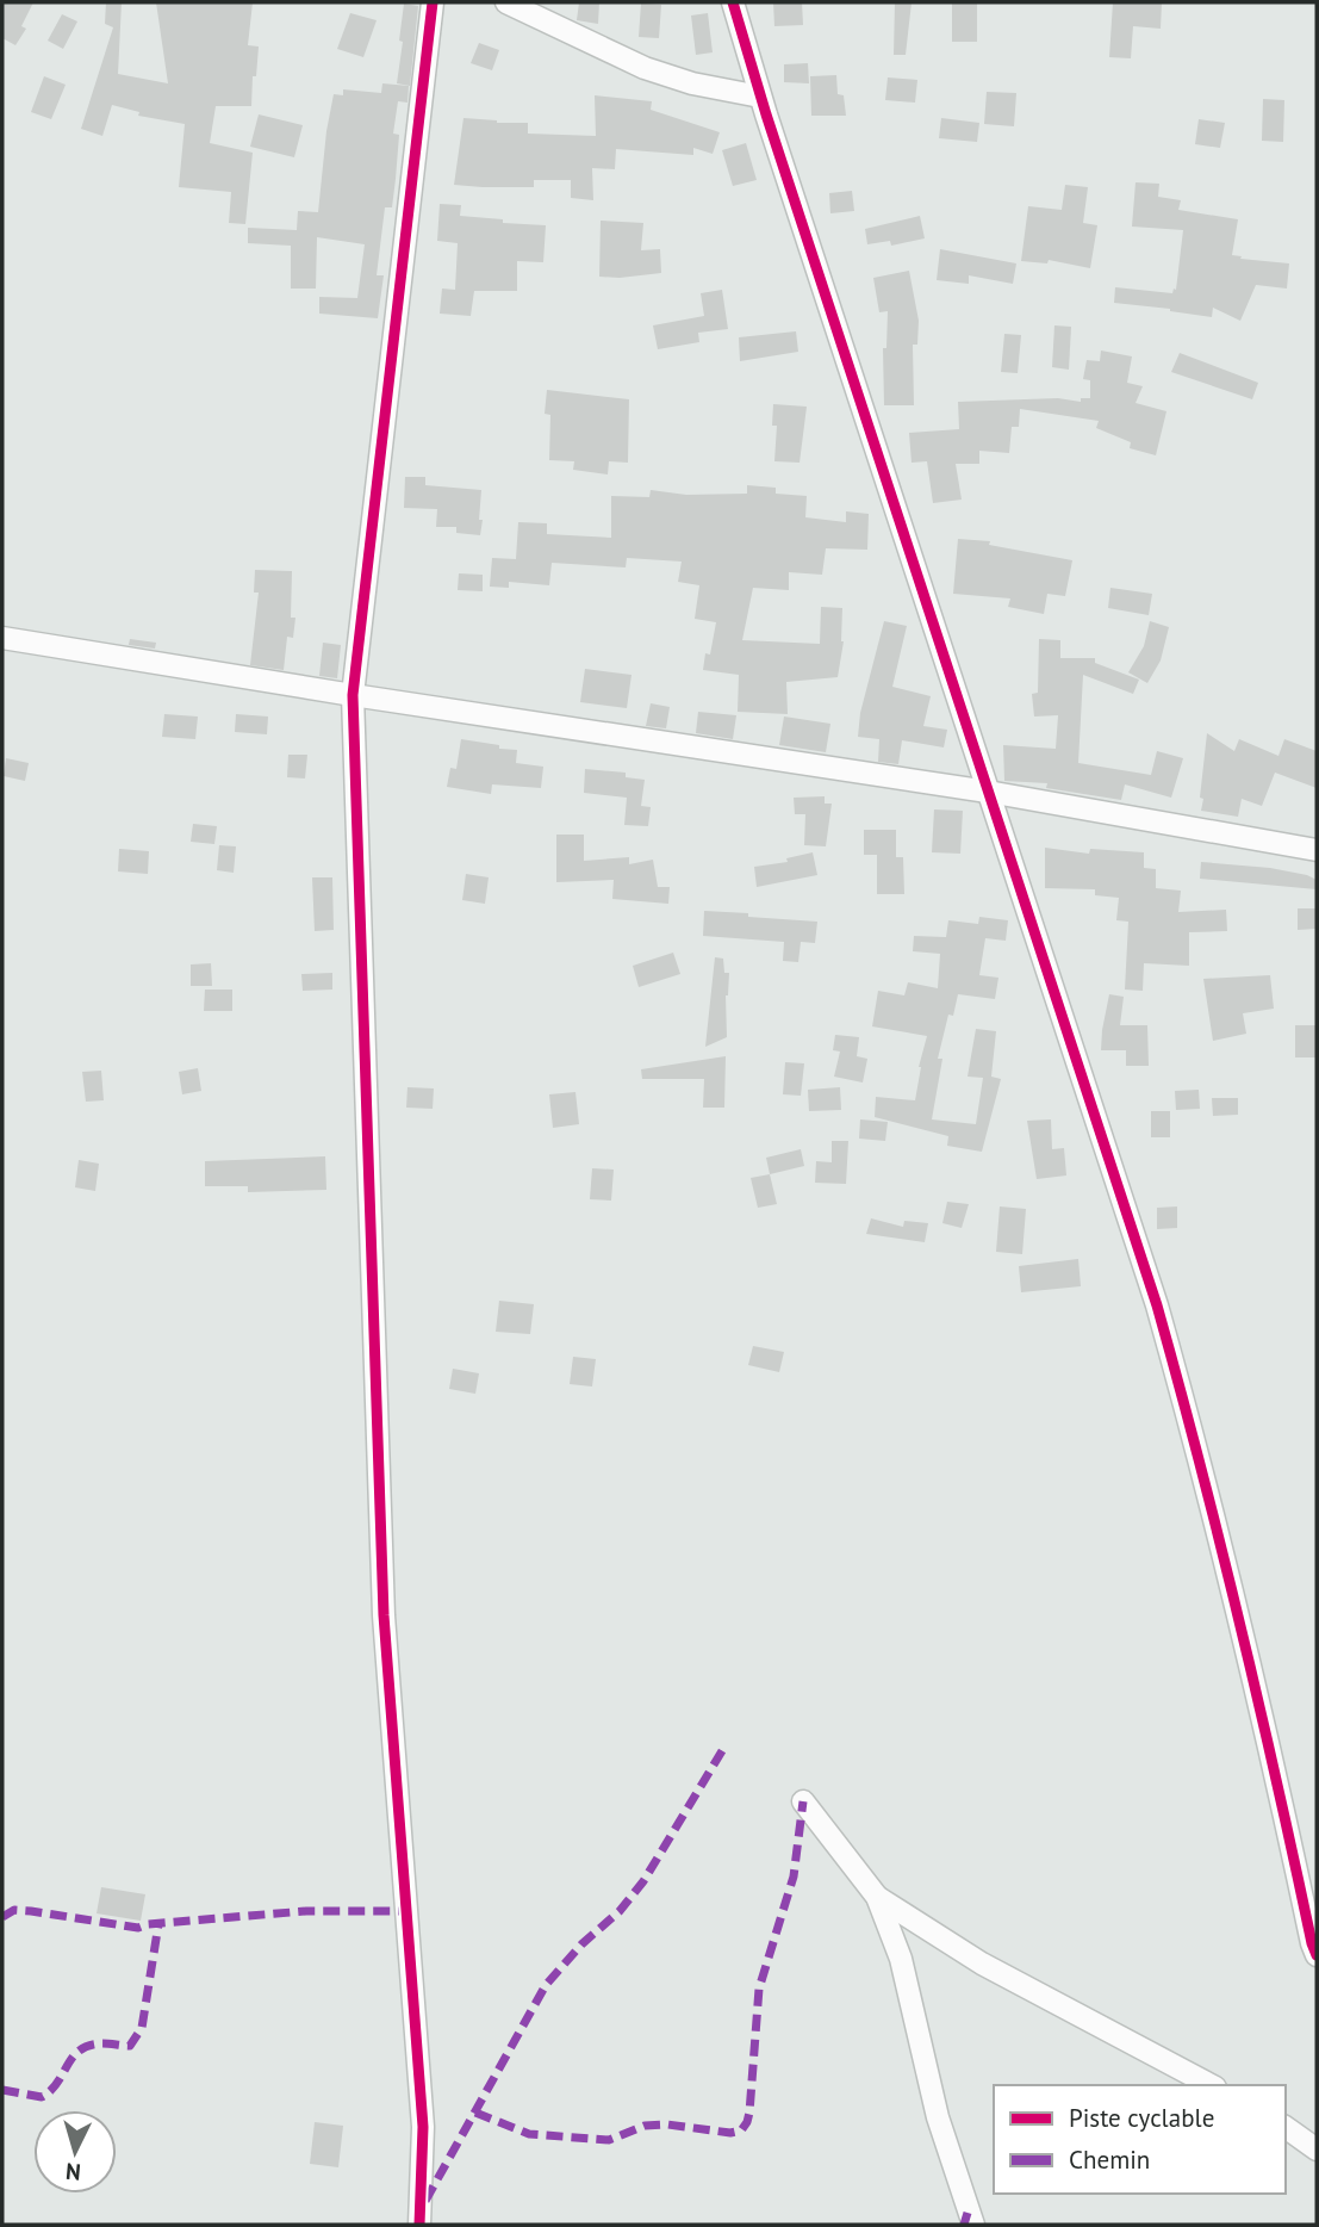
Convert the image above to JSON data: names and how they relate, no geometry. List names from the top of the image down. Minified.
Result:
{"legend":["Piste cyclable","Chemin"],"north":"bottom"}
